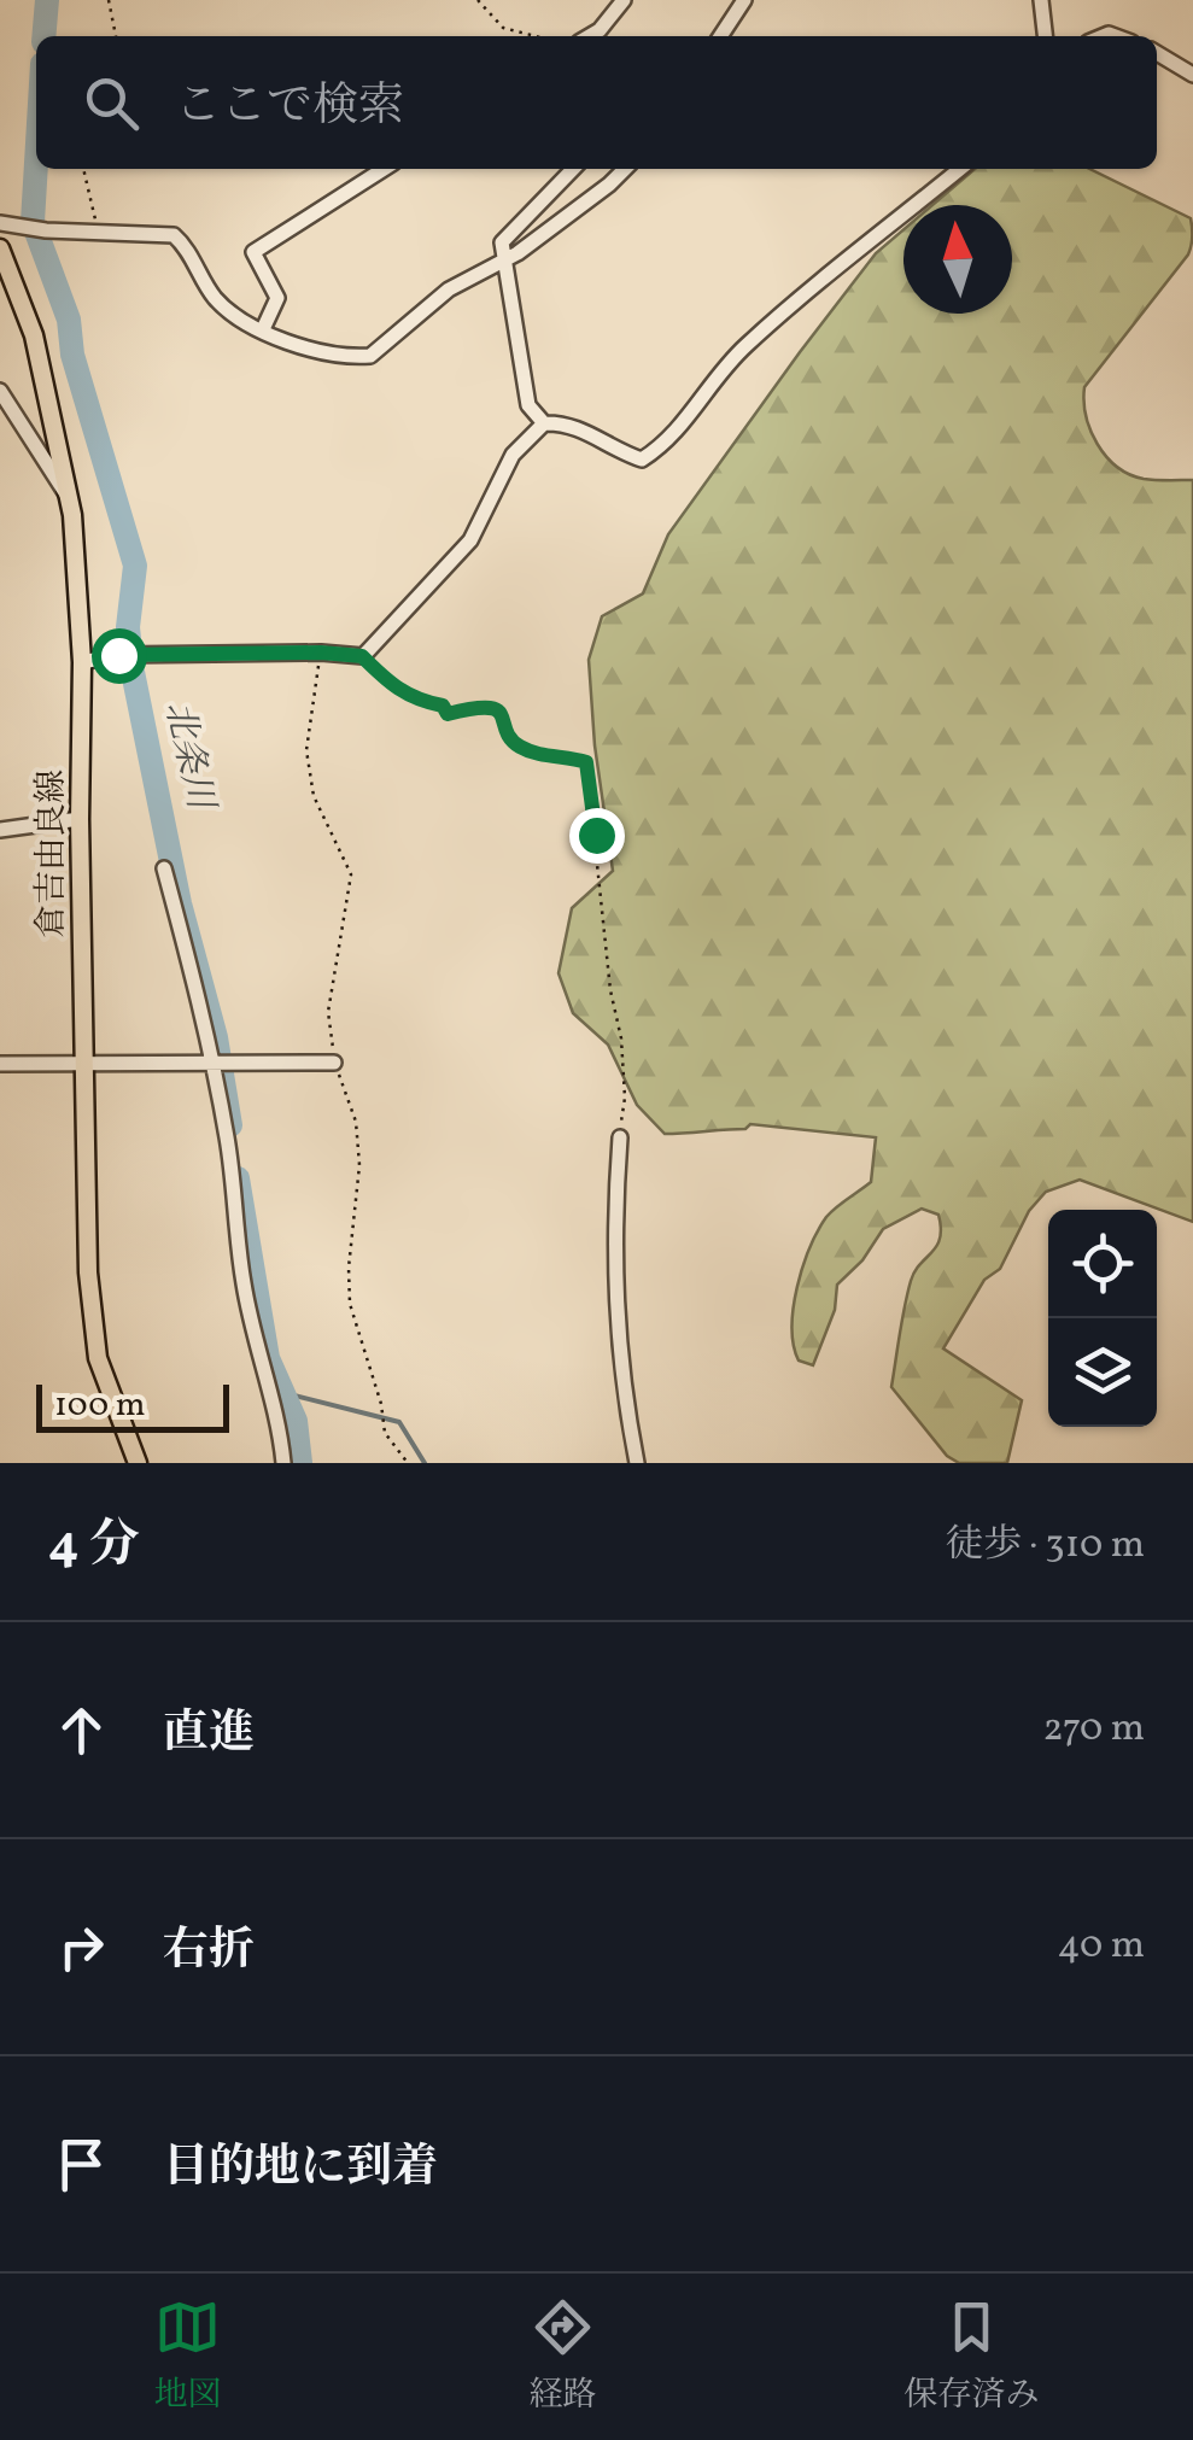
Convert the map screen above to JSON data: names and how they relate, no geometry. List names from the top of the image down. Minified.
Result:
{"streets":{"main road":["倉吉由良線"]},"water":["北条川"],"scale_bar":"100 m","north":"top","page":{"search":"ここで検索","scale":"100 m","heading":["4 分","徒歩 · 310 m"],"list":[["直進","270 m"],["右折","40 m"],"目的地に到着"],"nav":["地図","経路","保存済み"]}}
